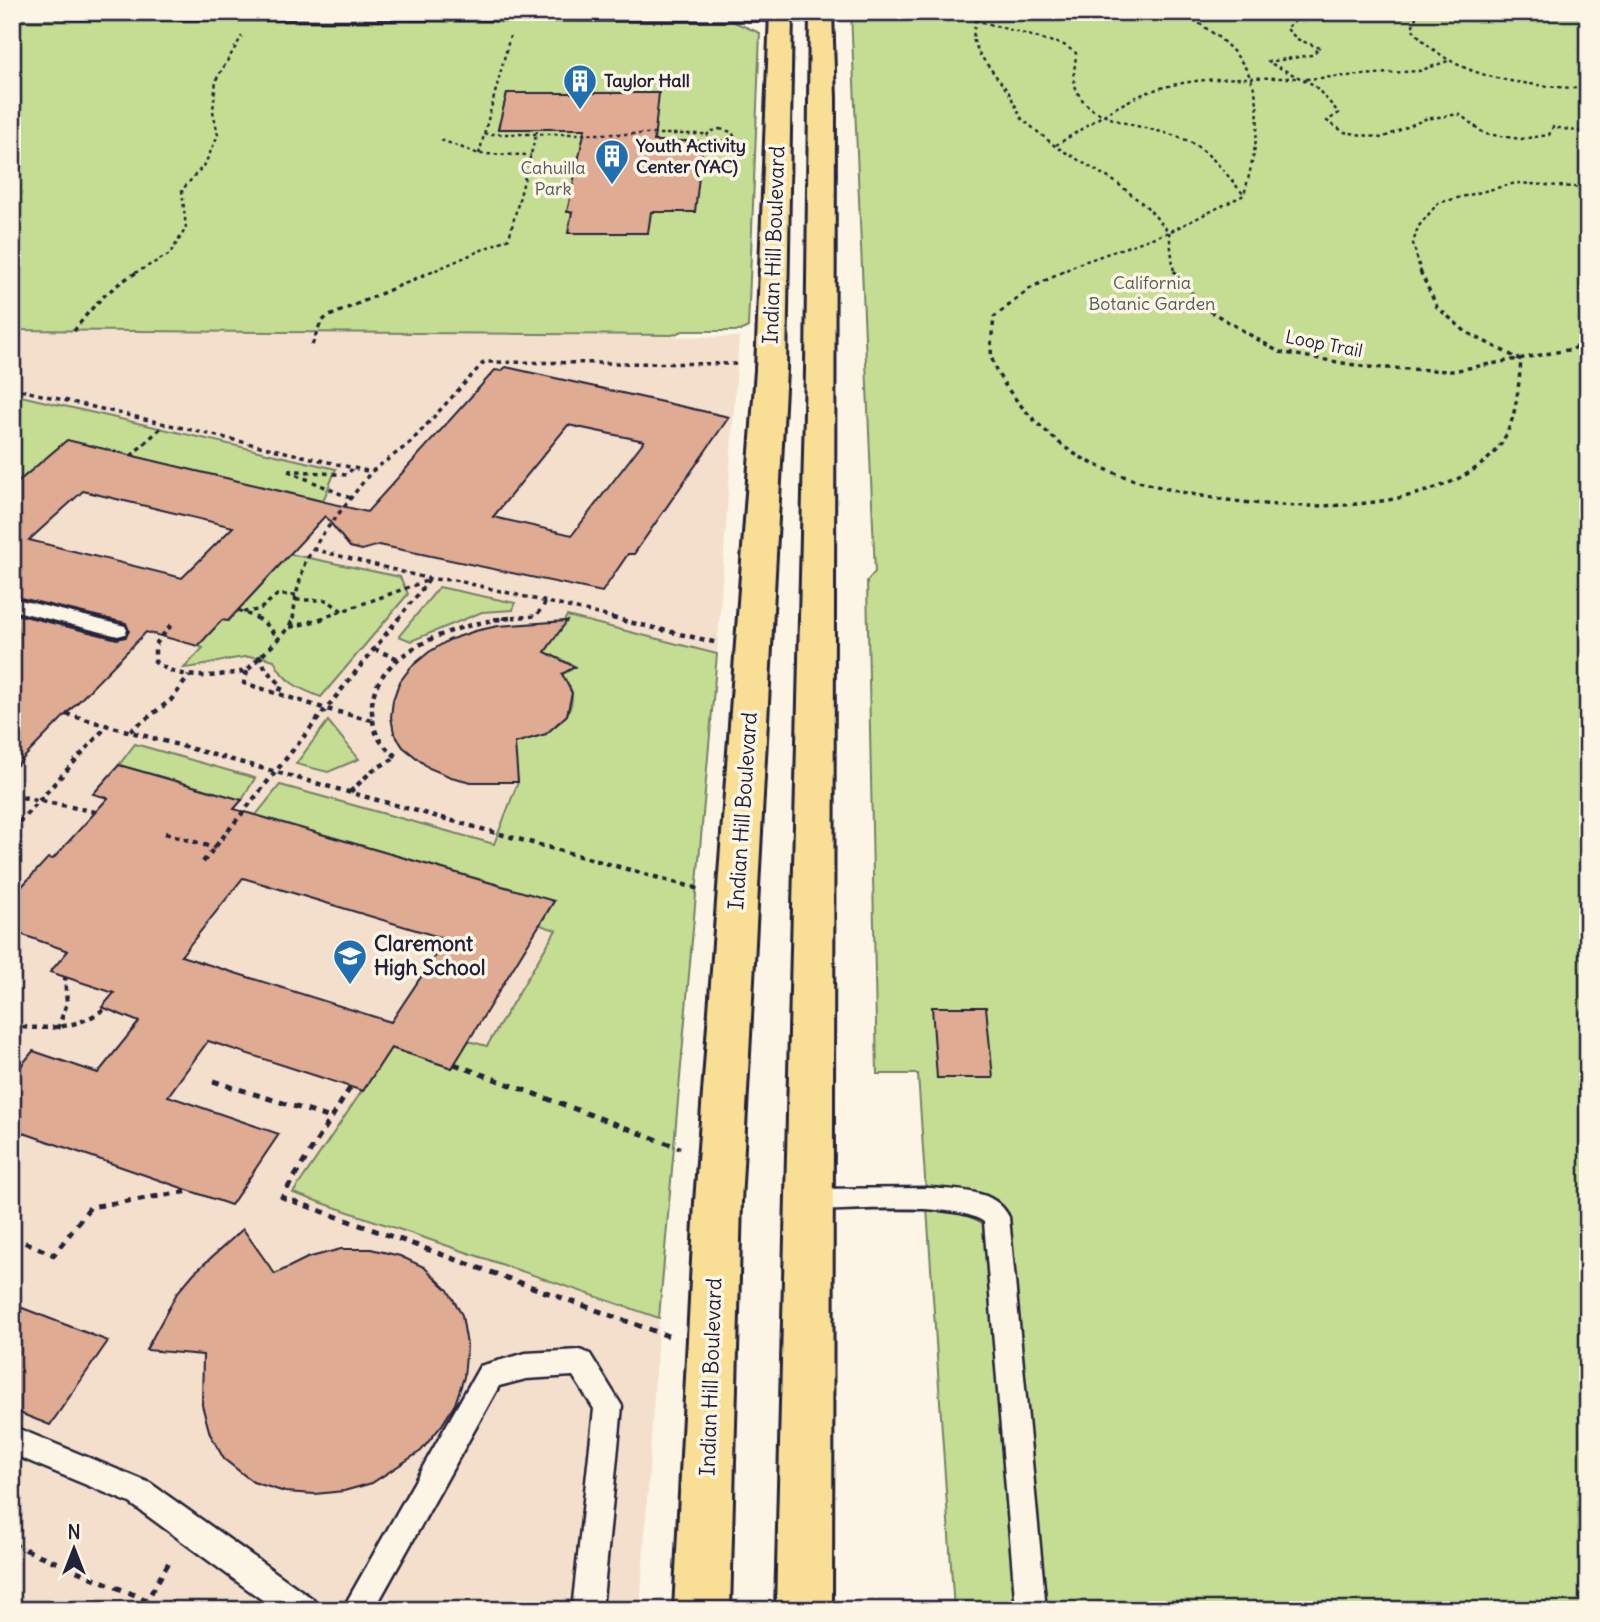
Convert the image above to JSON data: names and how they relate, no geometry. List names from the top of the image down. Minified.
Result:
{"streets":{"main road":["Indian Hill Boulevard"],"path":["Loop Trail"]},"parks":["Cahuilla Park","California Botanic Garden"],"places":{"building":["Taylor Hall","Youth Activity Center (YAC)"],"school or university":["Claremont High School"]},"north":"top"}
